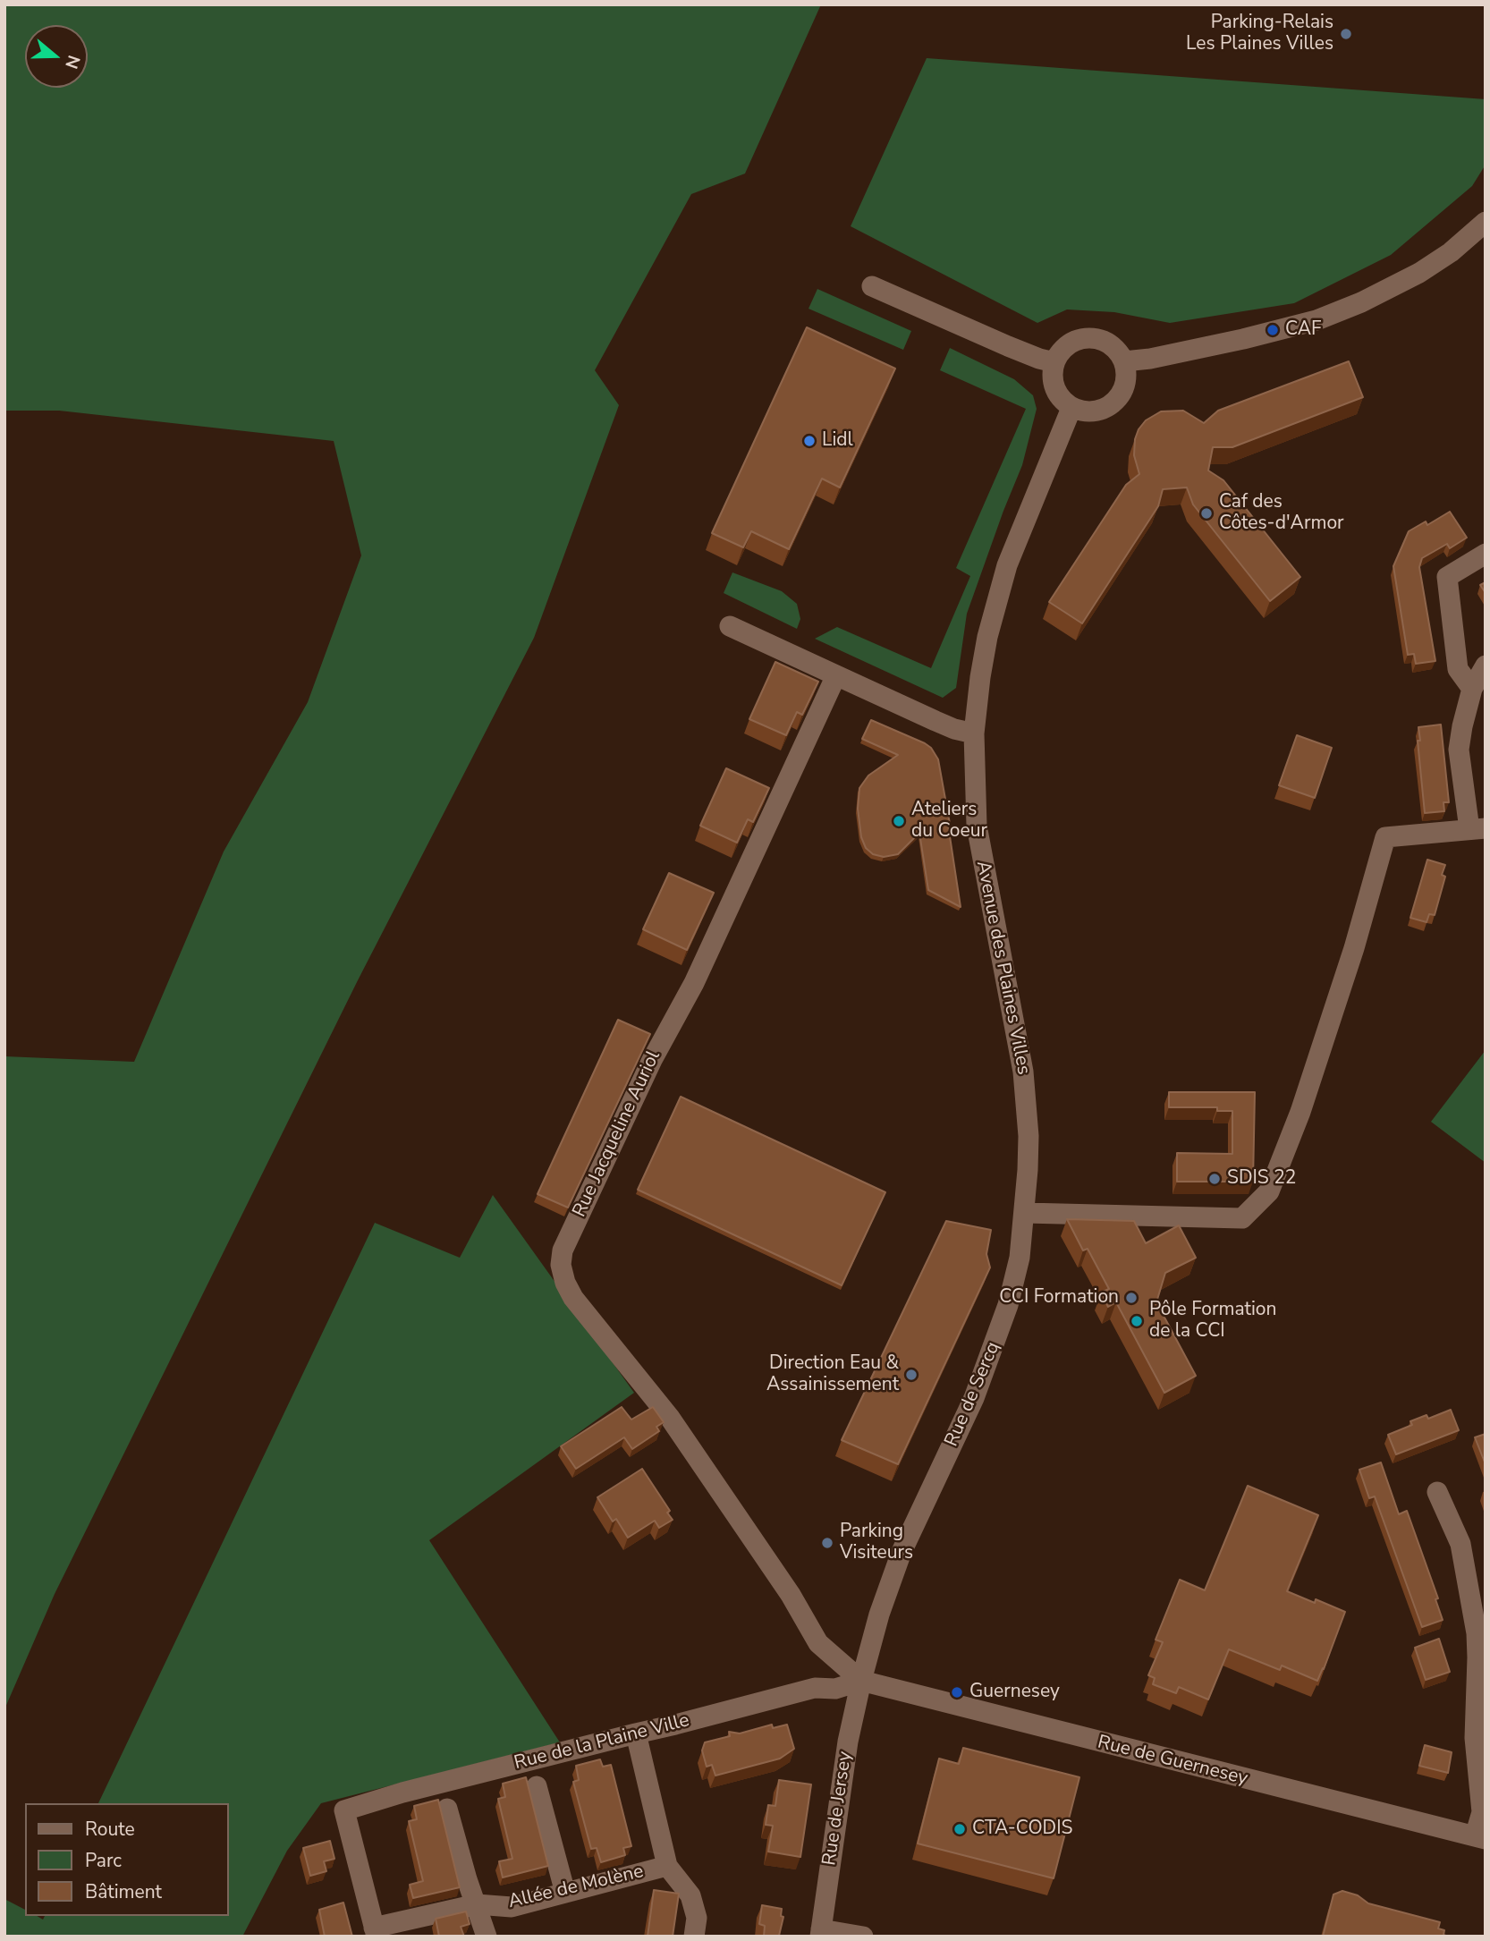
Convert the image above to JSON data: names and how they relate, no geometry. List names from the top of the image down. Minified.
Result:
{"streets":{"street":["Avenue des Plaines Villes","Rue Jacqueline Auriol","Rue de Sercq","Rue de la Plaine Ville","Rue de Guernesey","Rue de Jersey","Allée de Molène"]},"crossings":[["Avenue des Plaines Villes","Rue de Sercq"],["Rue Jacqueline Auriol","Rue de Sercq"],["Rue Jacqueline Auriol","Rue de la Plaine Ville"],["Rue Jacqueline Auriol","Rue de Guernesey"],["Rue Jacqueline Auriol","Rue de Jersey"],["Rue de Sercq","Rue de la Plaine Ville"],["Rue de Sercq","Rue de Guernesey"],["Rue de Sercq","Rue de Jersey"],["Rue de la Plaine Ville","Rue de Guernesey"],["Rue de la Plaine Ville","Rue de Jersey"],["Rue de la Plaine Ville","Allée de Molène"],["Rue de Guernesey","Rue de Jersey"]],"places":["Parking-Relais Les Plaines Villes","CAF","Lidl","Caf des Côtes-d'Armor","Ateliers du Coeur","SDIS 22","CCI Formation","Pôle Formation de la CCI","Direction Eau & Assainissement","Parking Visiteurs","Guernesey","CTA-CODIS"],"legend":["Route","Parc","Bâtiment"],"north":"right"}
